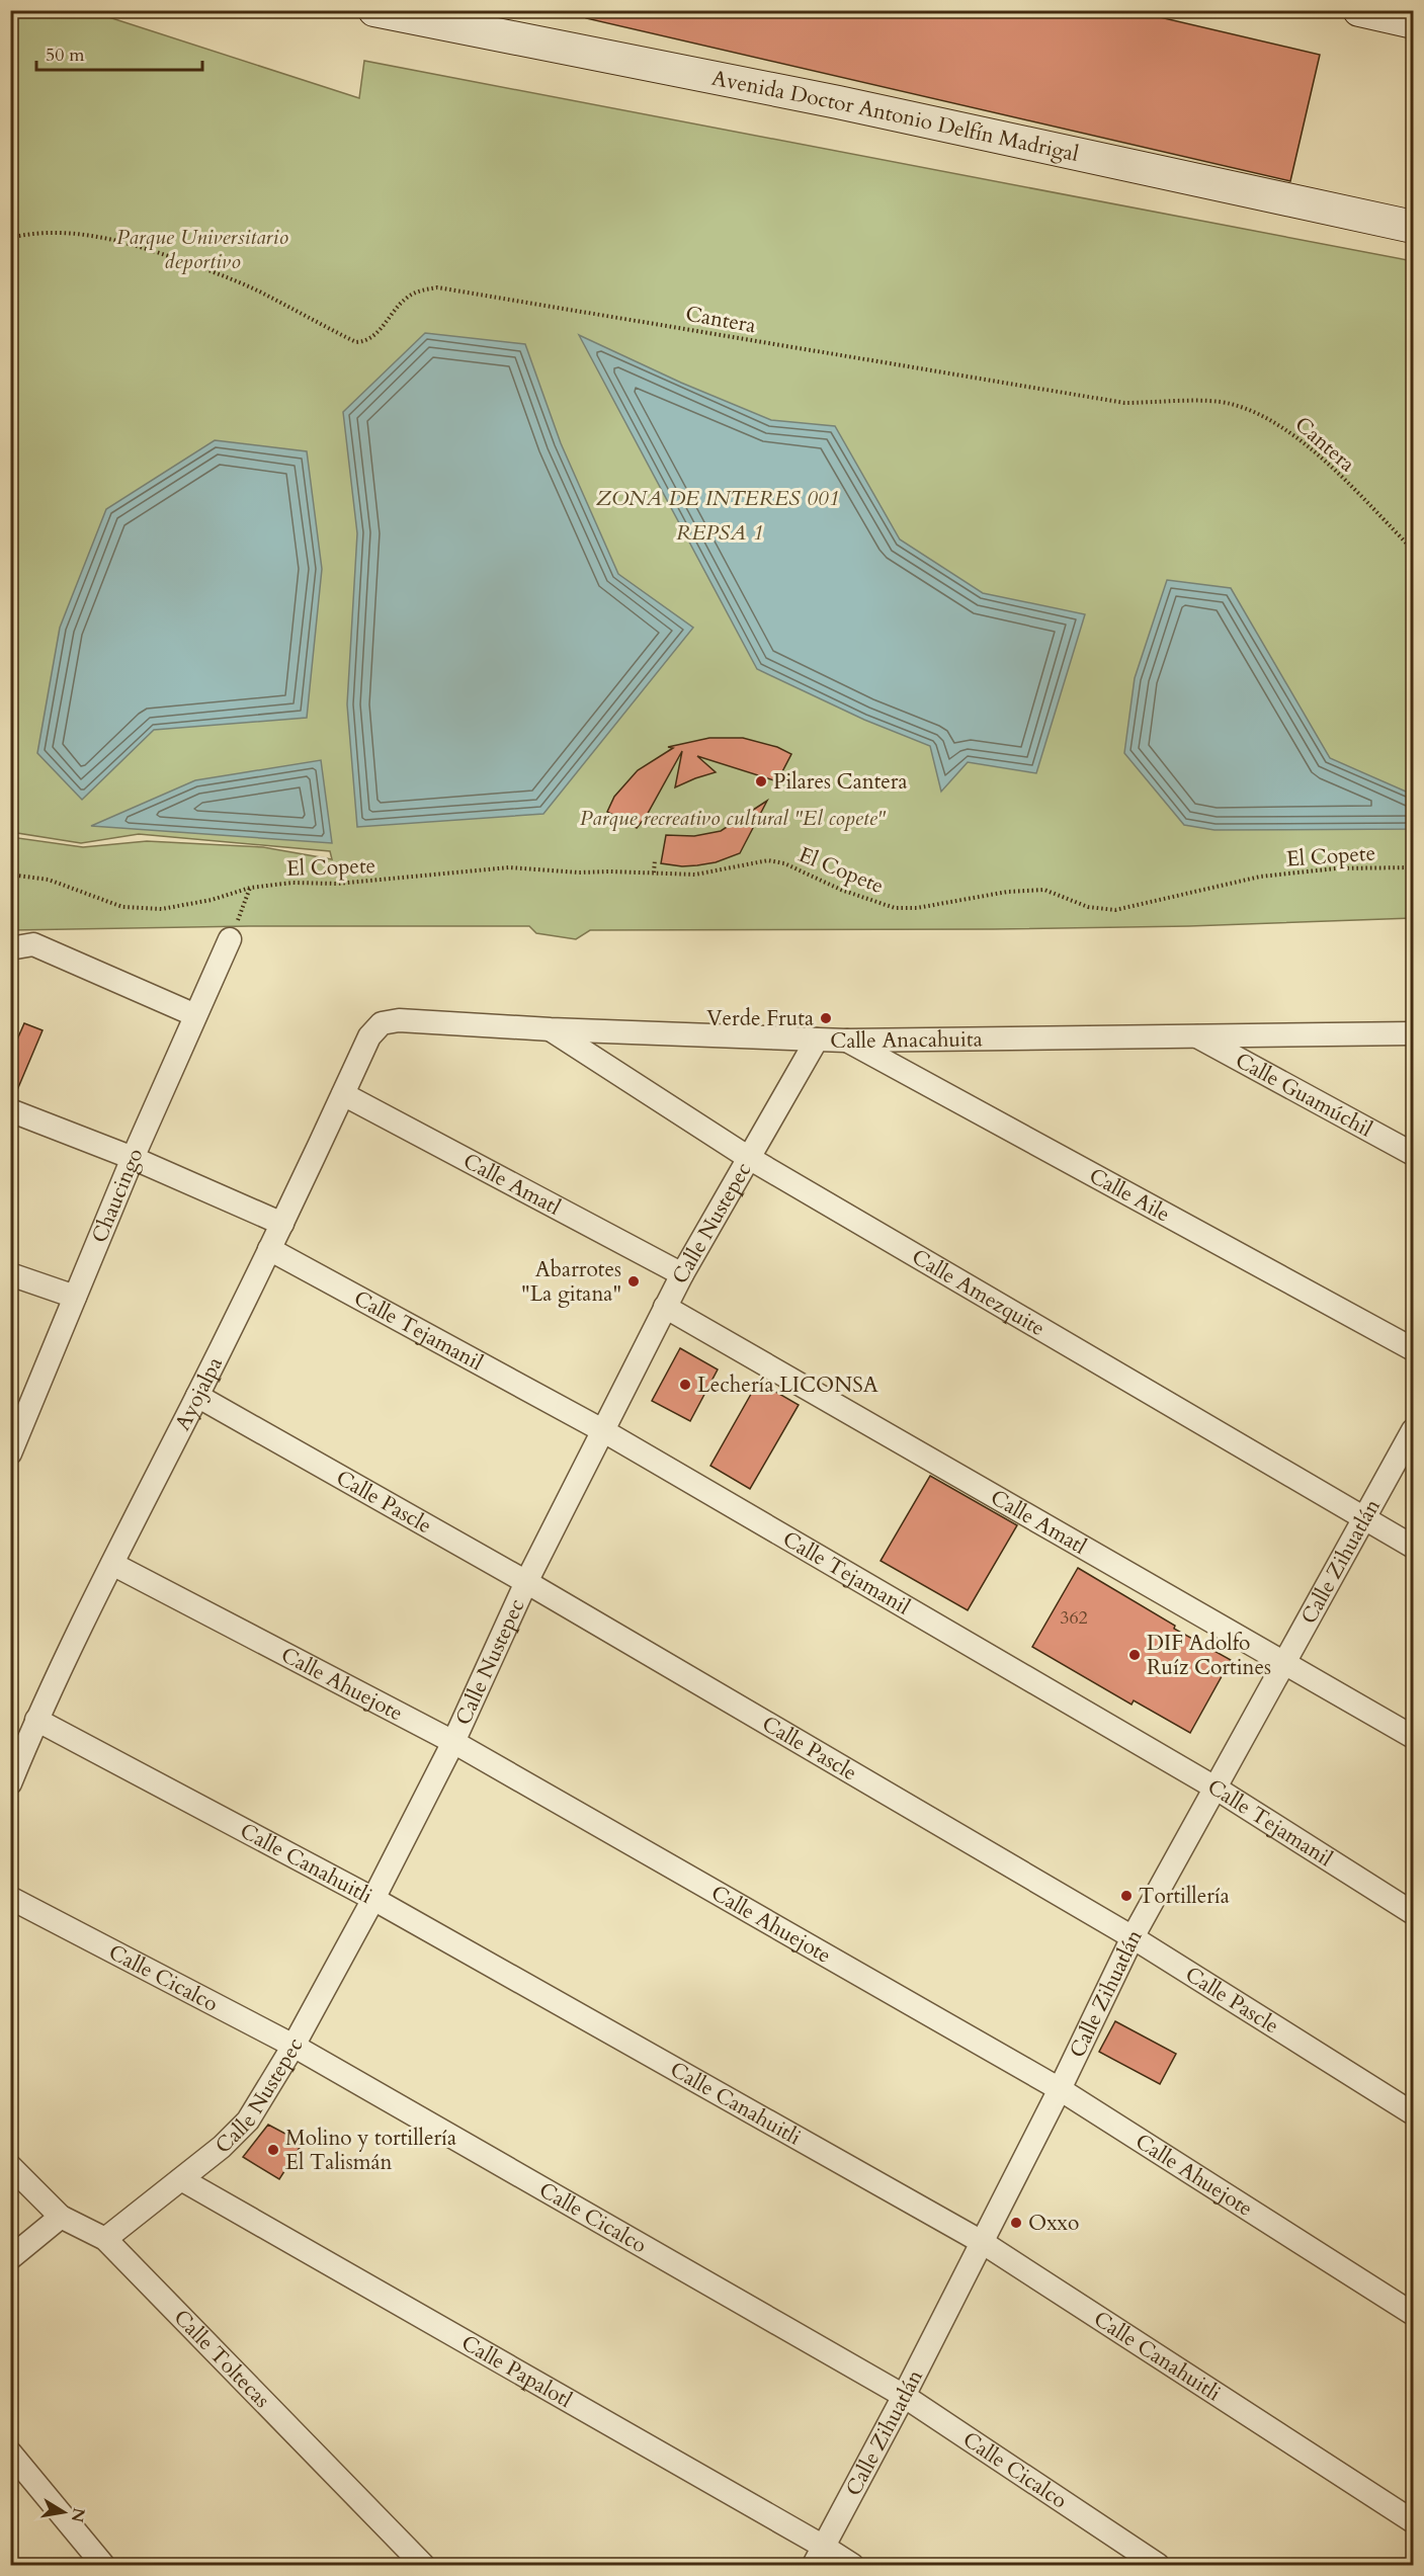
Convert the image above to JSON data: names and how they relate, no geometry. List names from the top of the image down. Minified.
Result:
{"streets":{"main road":["Avenida Doctor Antonio Delfín Madrigal"],"street":["Calle Anacahuita","Calle Guamúchil","Calle Amatl","Chaucingo","Calle Aile","Calle Nustepec","Calle Amezquite","Calle Tejamanil","Ayojalpa","Calle Pascle","Calle Zihuatlán","Calle Ahuejote","Calle Canahuitli","Calle Cicalco","Calle Toltecas","Calle Papalotl"],"path":["Cantera","El Copete"]},"crossings":[["Calle Anacahuita","Calle Guamúchil"],["Calle Anacahuita","Calle Aile"],["Calle Anacahuita","Calle Nustepec"],["Calle Anacahuita","Calle Amezquite"],["Calle Anacahuita","Ayojalpa"],["Calle Amatl","Calle Nustepec"],["Calle Amatl","Ayojalpa"],["Calle Amatl","Calle Zihuatlán"],["Calle Nustepec","Calle Amezquite"],["Calle Nustepec","Calle Tejamanil"],["Calle Nustepec","Calle Pascle"],["Calle Nustepec","Calle Ahuejote"],["Calle Nustepec","Calle Canahuitli"],["Calle Nustepec","Calle Cicalco"],["Calle Nustepec","Calle Toltecas"],["Calle Nustepec","Calle Papalotl"],["Calle Amezquite","Calle Zihuatlán"],["Calle Tejamanil","Ayojalpa"],["Calle Tejamanil","Calle Zihuatlán"],["Ayojalpa","Calle Pascle"],["Ayojalpa","Calle Ahuejote"],["Ayojalpa","Calle Canahuitli"],["Calle Pascle","Calle Zihuatlán"],["Calle Zihuatlán","Calle Ahuejote"],["Calle Zihuatlán","Calle Canahuitli"],["Calle Zihuatlán","Calle Cicalco"],["Calle Zihuatlán","Calle Papalotl"]],"parks":["Parque Universitario deportivo","ZONA DE INTERES 001","REPSA 1","Parque recreativo cultural \"El copete\""],"places":["Pilares Cantera","Verde Fruta","Abarrotes \"La gitana\"","Lechería LICONSA","DIF Adolfo Ruíz Cortines","Tortillería","Molino y tortillería El Talismán","Oxxo"],"house_numbers":["362"],"scale_bar":"50 m","north":"right"}
